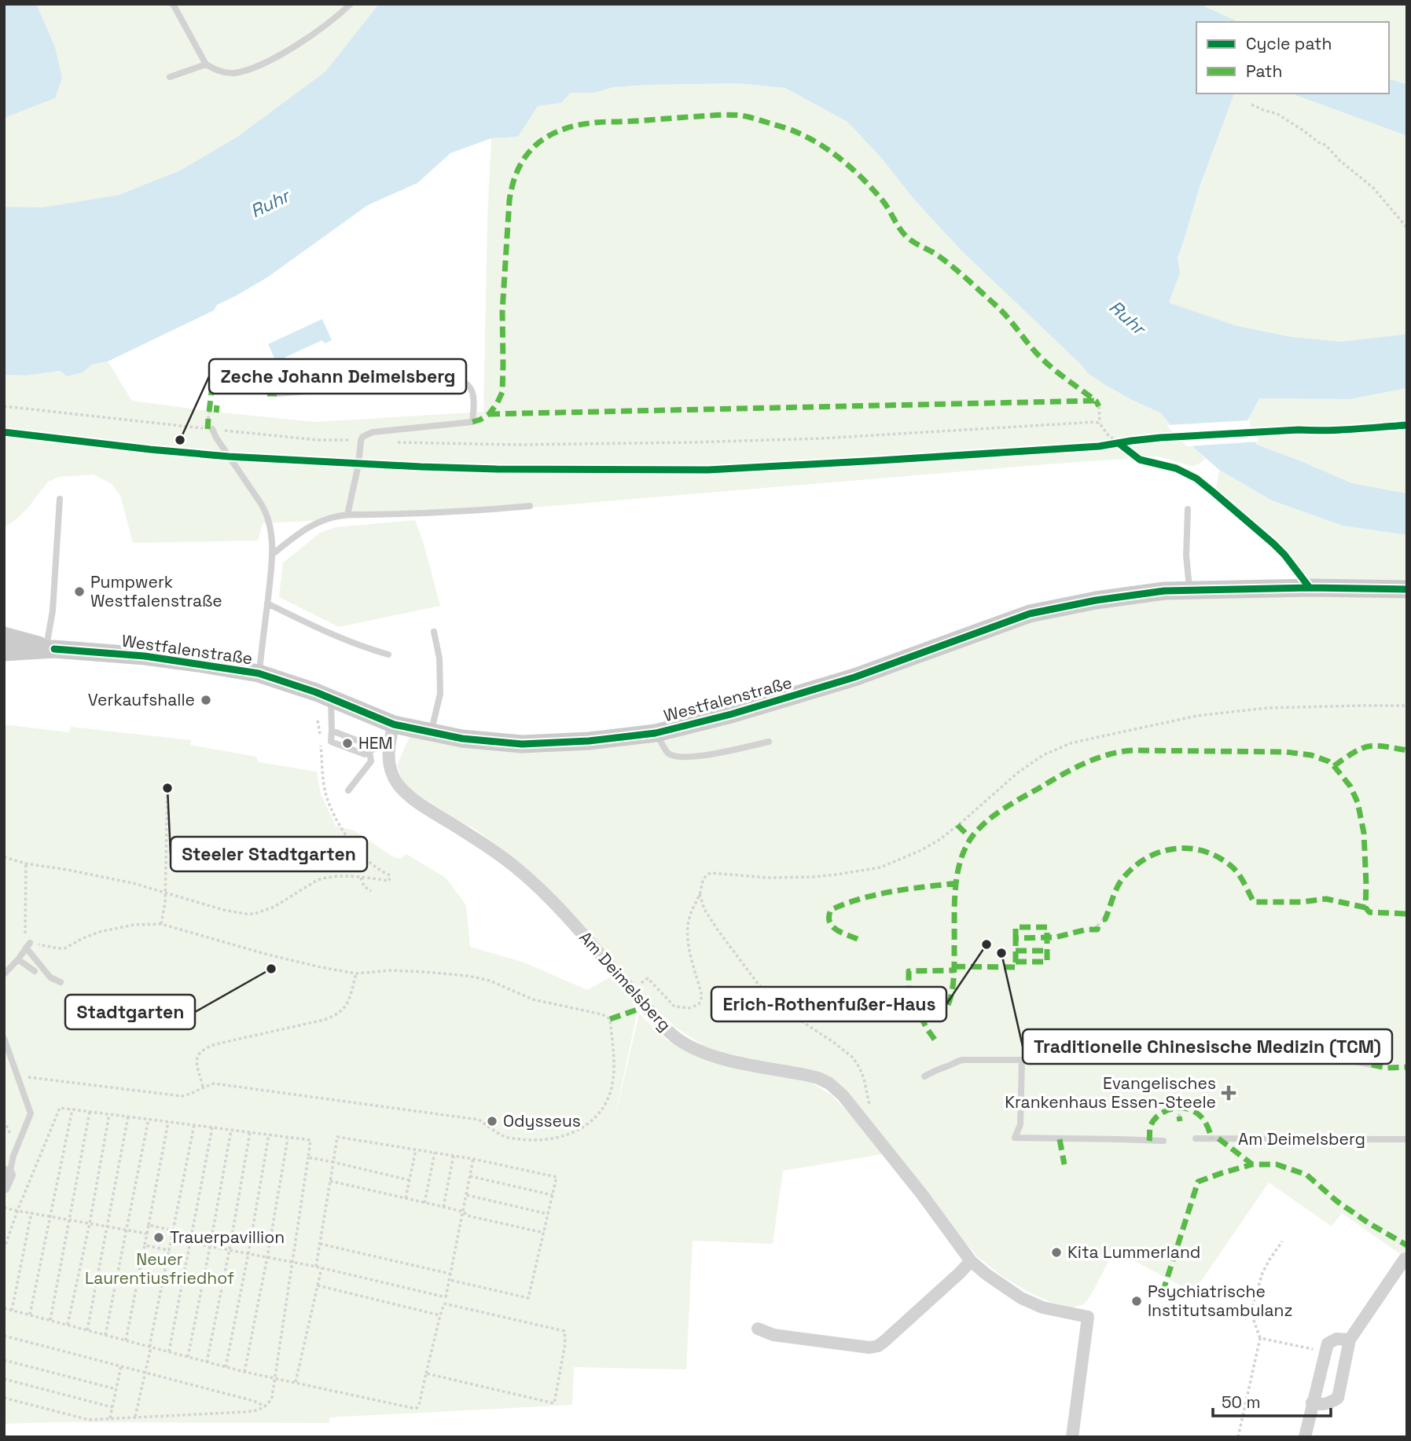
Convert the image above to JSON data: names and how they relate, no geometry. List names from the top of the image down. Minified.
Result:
{"streets":{"main road":["Westfalenstraße"],"street":["Am Deimelsberg"]},"crossings":[["Westfalenstraße","Am Deimelsberg"]],"water":["Ruhr"],"parks":["Neuer Laurentiusfriedhof"],"places":{"other":["Zeche Johann Deimelsberg","Pumpwerk Westfalenstraße","Verkaufshalle","HEM","Steeler Stadtgarten","Erich-Rothenfußer-Haus","Traditionelle Chinesische Medizin (TCM)","Stadtgarten","Odysseus","Trauerpavillion","Kita Lummerland","Psychiatrische Institutsambulanz"],"health":["Evangelisches Krankenhaus Essen-Steele"]},"legend":["Cycle path","Path"],"scale_bar":"50 m"}
